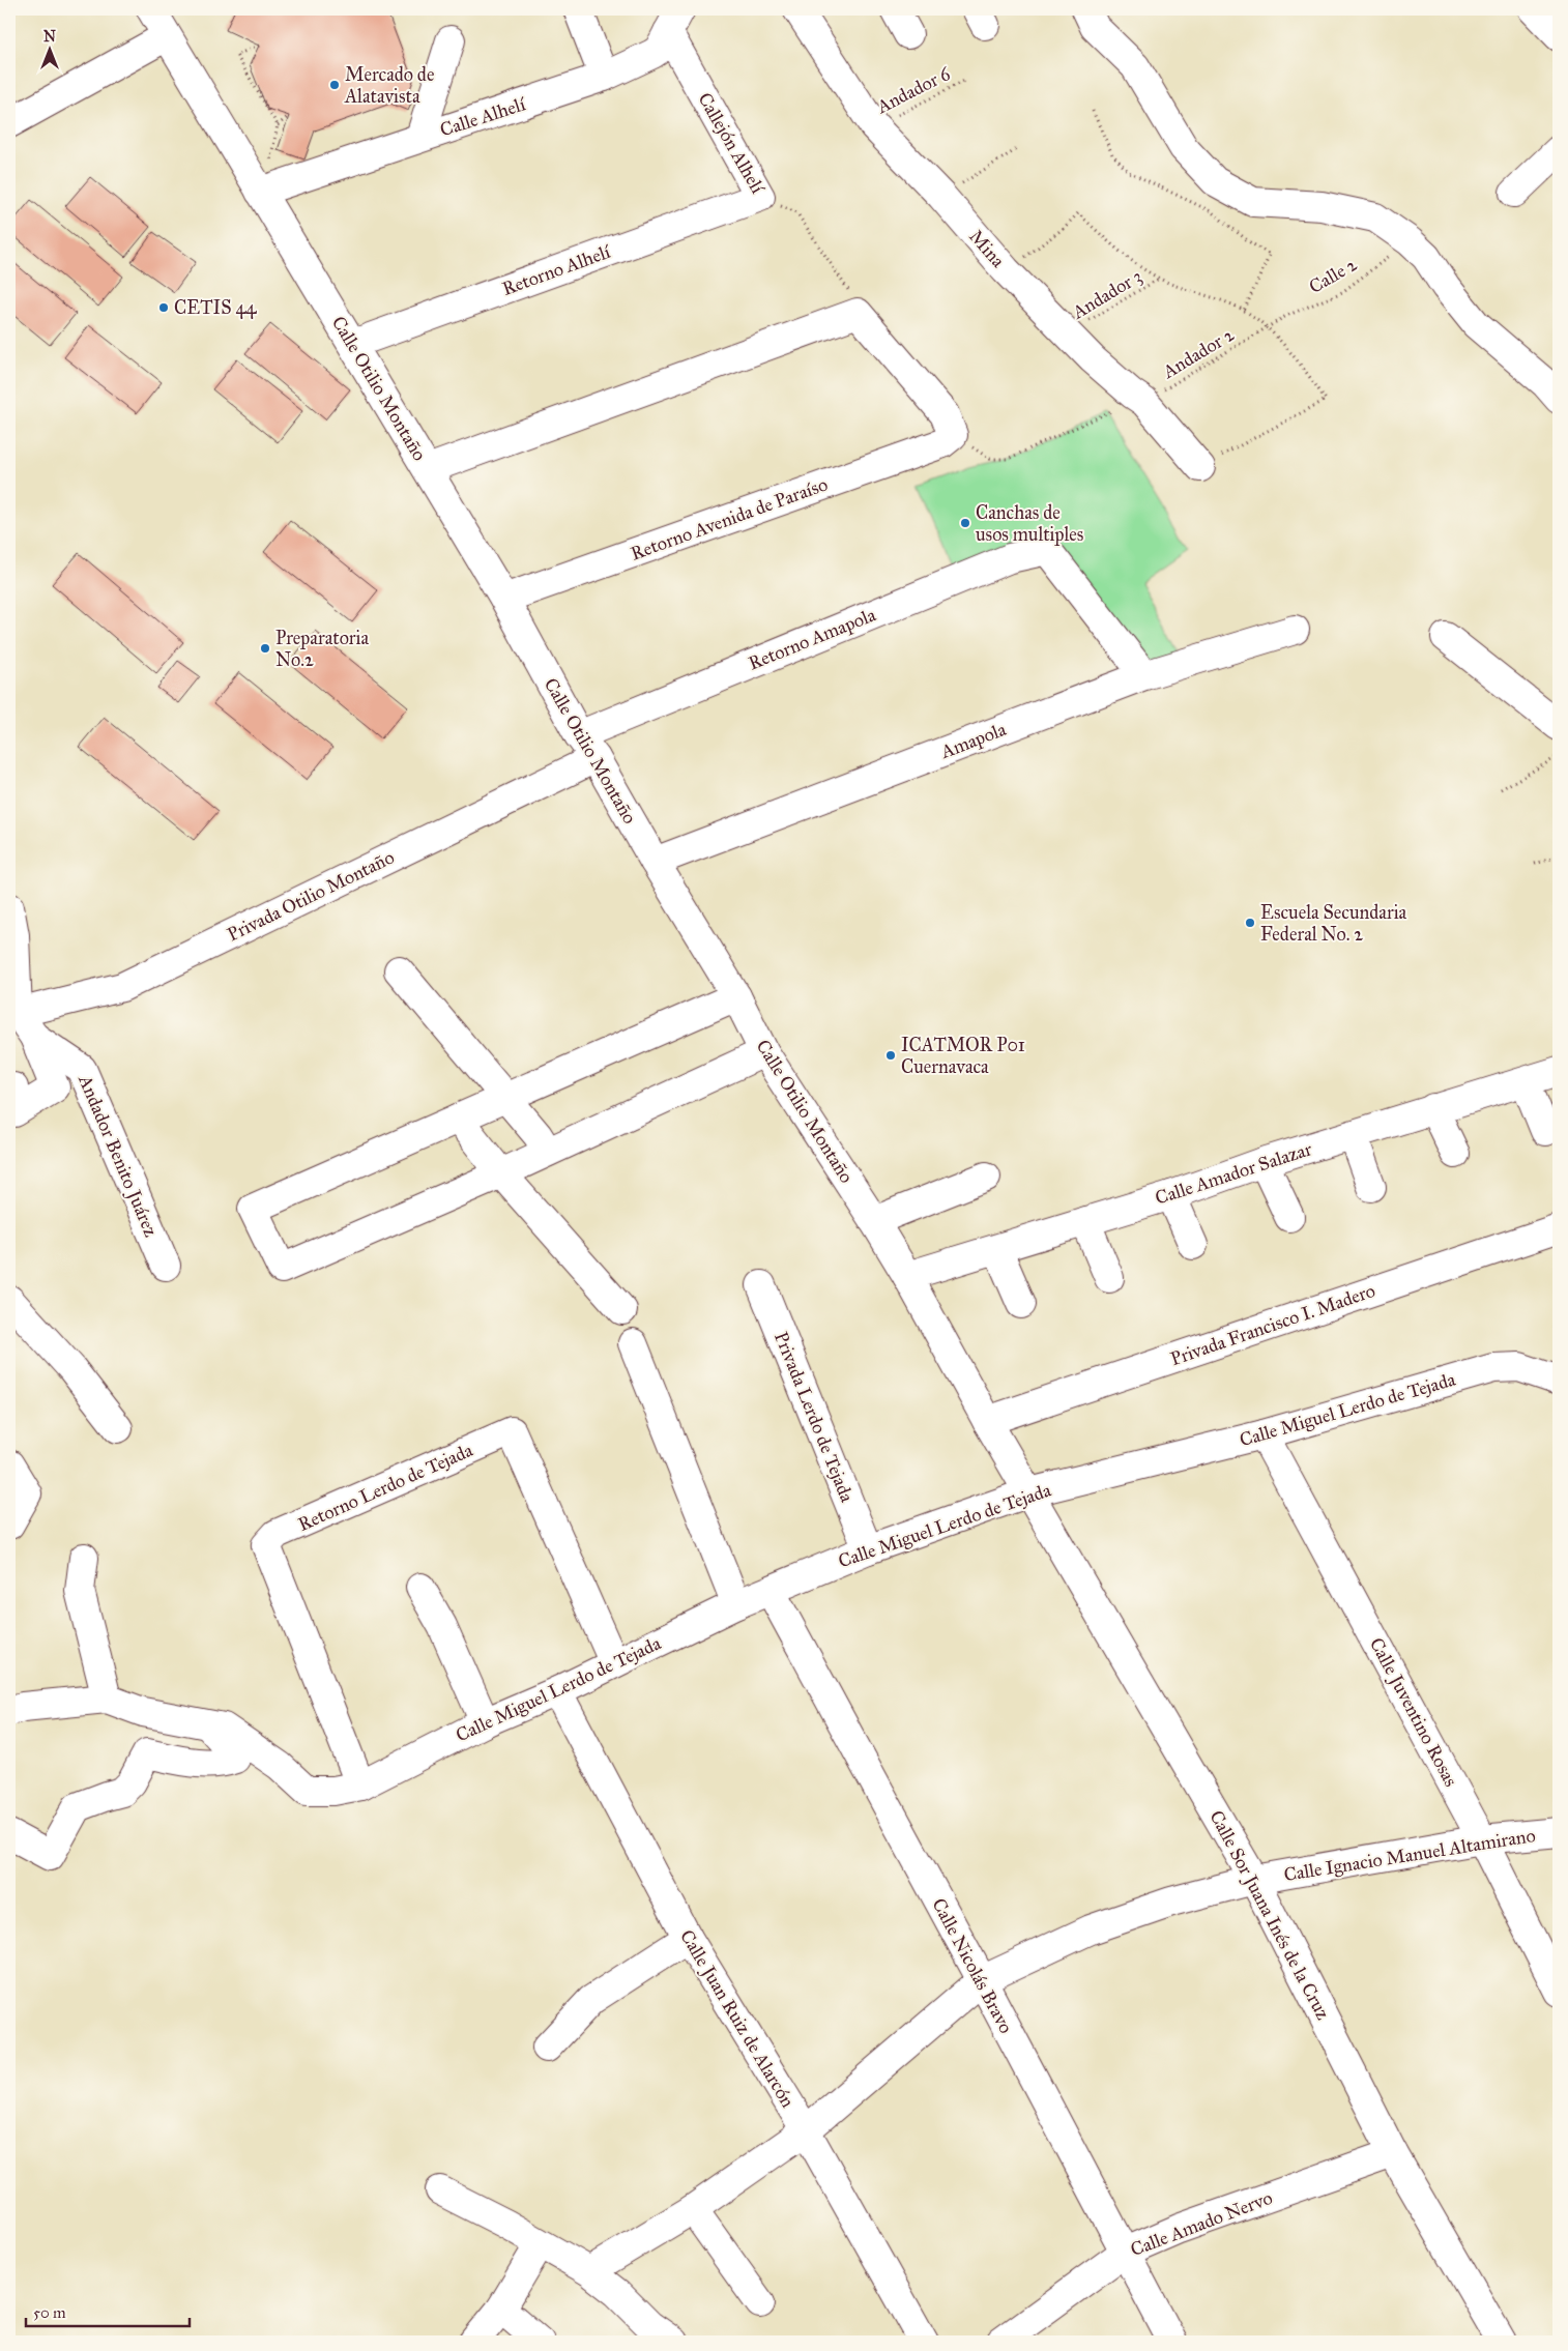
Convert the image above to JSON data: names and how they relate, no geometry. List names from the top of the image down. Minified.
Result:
{"streets":{"street":["Calle Alhelí","Callejón Alhelí","Mina","Retorno Alhelí","Calle Otilio Montaño","Retorno Avenida de Paraíso","Retorno Amapola","Amapola","Privada Otilio Montaño","Andador Benito Juárez","Calle Amador Salazar","Privada Francisco I. Madero","Calle Miguel Lerdo de Tejada","Privada Lerdo de Tejada","Retorno Lerdo de Tejada","Calle Juventino Rosas","Calle Ignacio Manuel Altamirano","Calle Sor Juana Inés de la Cruz","Calle Nicolás Bravo","Calle Juan Ruiz de Alarcón","Calle Amado Nervo"],"path":["Andador 6","Calle 2","Andador 3","Andador 2"]},"crossings":[["Andador 6","Mina"],["Calle Alhelí","Callejón Alhelí"],["Calle Alhelí","Calle Otilio Montaño"],["Callejón Alhelí","Retorno Alhelí"],["Mina","Andador 3"],["Mina","Andador 2"],["Retorno Alhelí","Calle Otilio Montaño"],["Calle 2","Andador 2"],["Andador 2","Retorno Avenida de Paraíso"],["Calle Otilio Montaño","Retorno Avenida de Paraíso"],["Calle Otilio Montaño","Retorno Amapola"],["Calle Otilio Montaño","Amapola"],["Calle Otilio Montaño","Privada Otilio Montaño"],["Calle Otilio Montaño","Calle Amador Salazar"],["Calle Otilio Montaño","Privada Francisco I. Madero"],["Calle Otilio Montaño","Calle Miguel Lerdo de Tejada"],["Calle Otilio Montaño","Calle Sor Juana Inés de la Cruz"],["Retorno Amapola","Amapola"],["Calle Miguel Lerdo de Tejada","Privada Lerdo de Tejada"],["Calle Miguel Lerdo de Tejada","Retorno Lerdo de Tejada"],["Calle Miguel Lerdo de Tejada","Calle Juventino Rosas"],["Calle Miguel Lerdo de Tejada","Calle Sor Juana Inés de la Cruz"],["Calle Miguel Lerdo de Tejada","Calle Nicolás Bravo"],["Calle Miguel Lerdo de Tejada","Calle Juan Ruiz de Alarcón"],["Calle Juventino Rosas","Calle Ignacio Manuel Altamirano"],["Calle Ignacio Manuel Altamirano","Calle Sor Juana Inés de la Cruz"],["Calle Ignacio Manuel Altamirano","Calle Nicolás Bravo"],["Calle Ignacio Manuel Altamirano","Calle Juan Ruiz de Alarcón"],["Calle Sor Juana Inés de la Cruz","Calle Amado Nervo"],["Calle Nicolás Bravo","Calle Amado Nervo"]],"places":["Mercado de Alatavista","CETIS 44","Canchas de usos multiples","Preparatoria No.2","Escuela Secundaria Federal No. 2","ICATMOR P01 Cuernavaca"],"scale_bar":"50 m","north":"top"}
